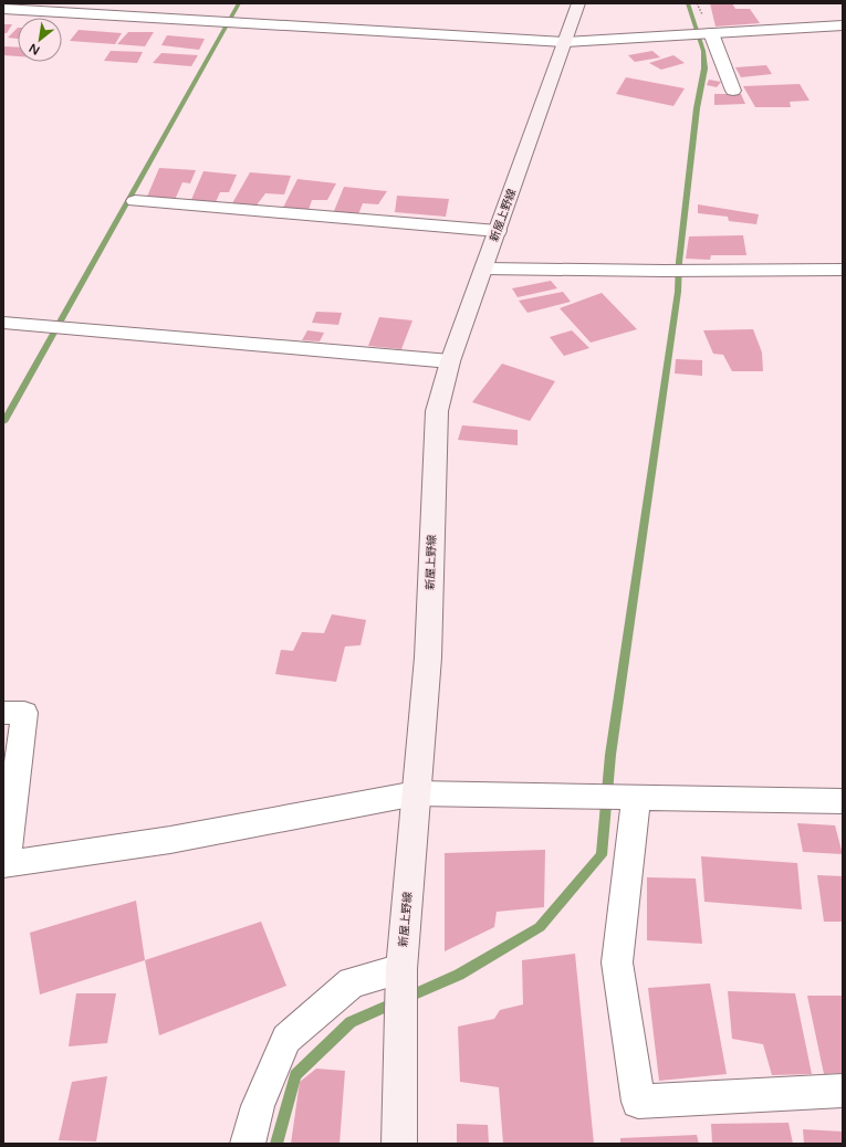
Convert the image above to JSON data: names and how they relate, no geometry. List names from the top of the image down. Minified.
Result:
{"streets":{"main road":["新屋上野線"]},"north":"bottom left"}
